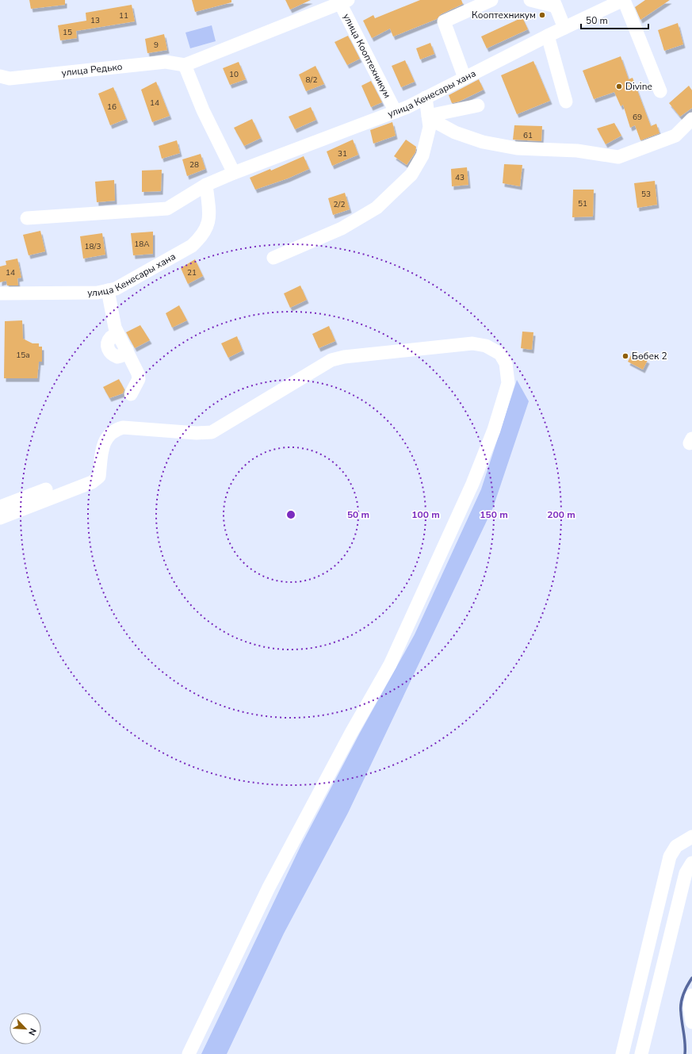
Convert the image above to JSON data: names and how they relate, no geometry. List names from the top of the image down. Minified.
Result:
{"streets":{"street":["улица Кооптехникум","улица Редько","улица Кенесары хана"]},"crossings":[["улица Кооптехникум","улица Кенесары хана"]],"places":["Кооптехникум","Divine","Бөбек 2"],"house_numbers":["11","13","15","9","10","8/2","14","16","69","61","31","28","43","53","51","2/2","18А","18/3","14","21","15а"],"scale_bar":"50 m","north":"bottom right","rings":["50 m","100 m","150 m","200 m"]}
